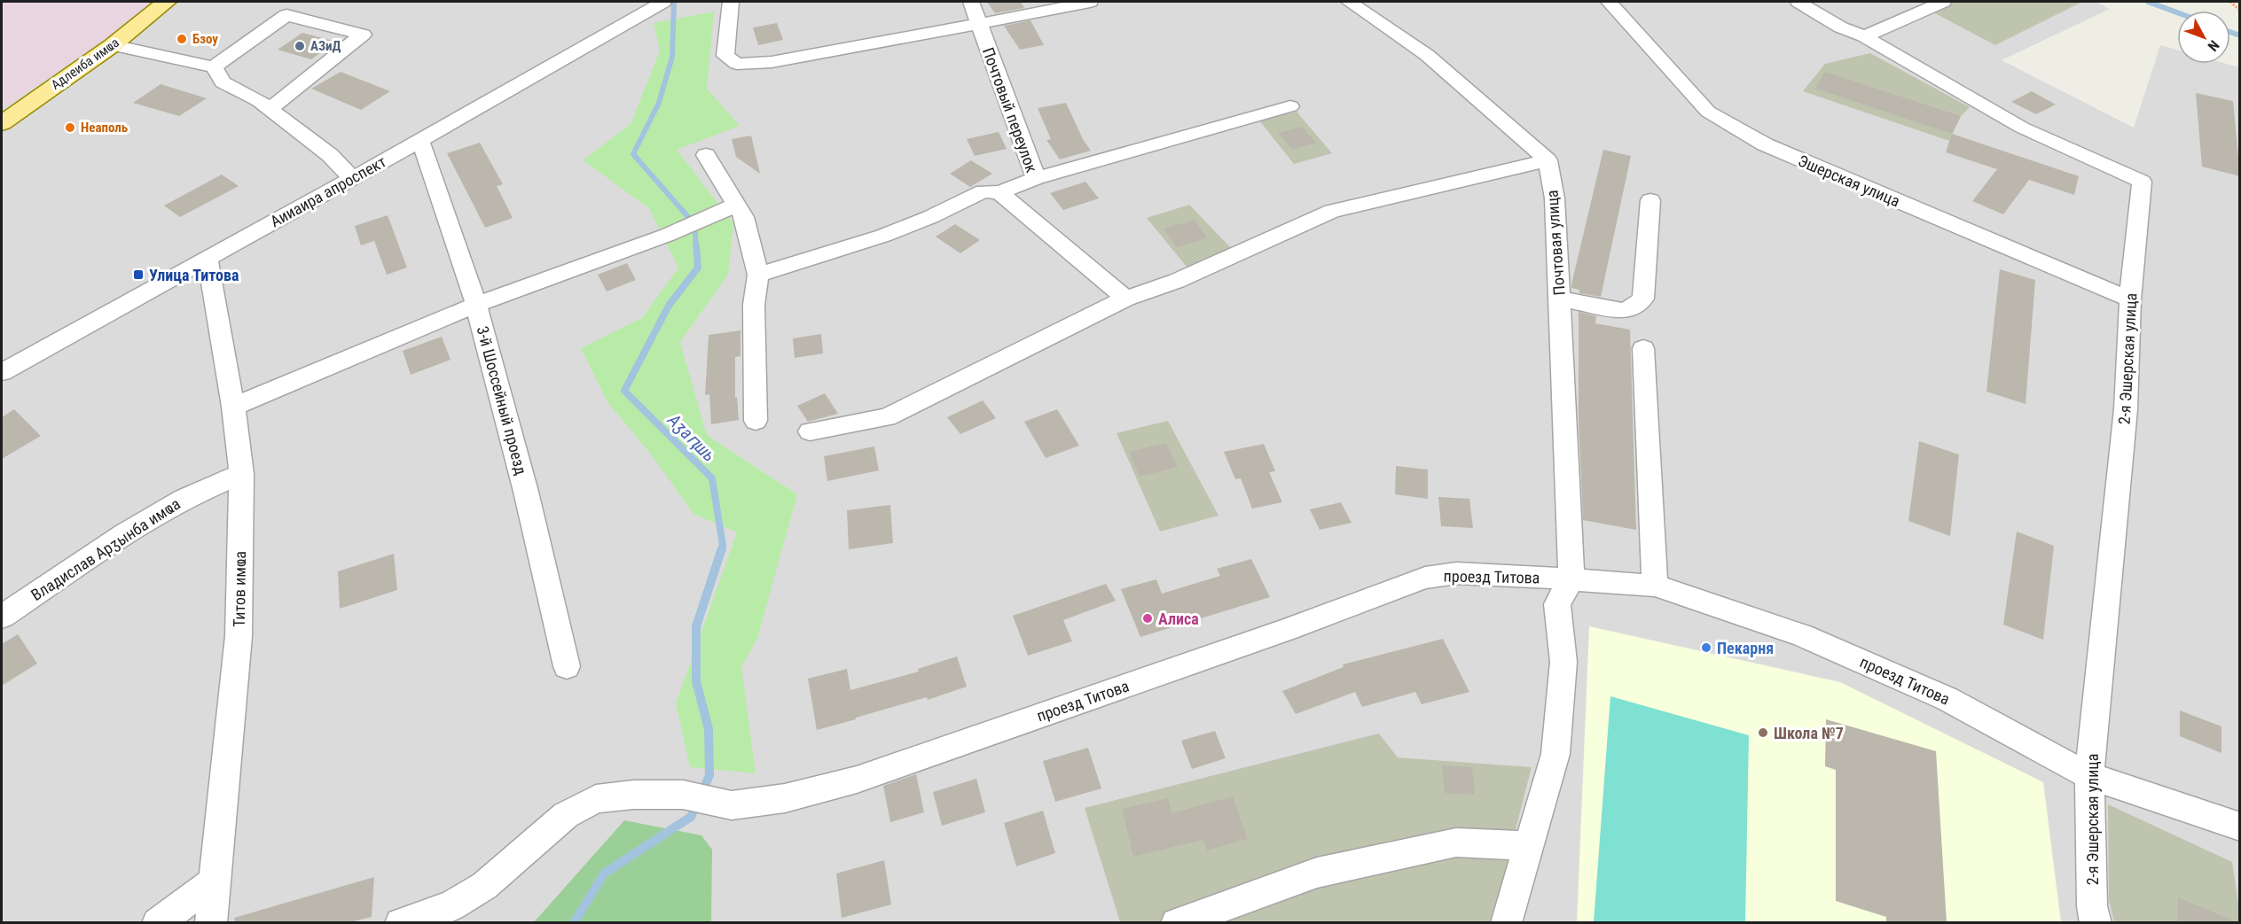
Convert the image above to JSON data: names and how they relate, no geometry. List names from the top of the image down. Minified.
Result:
{"streets":{"main road":["Адлеиба имҩа"],"street":["Почтовый переулок","Эшерская улица","Аииаира апроспект","Почтовая улица","2-я Эшерская улица","3-й Шоссейный проезд","Владислав Арӡынба имҩа","проезд Титова","Титов имҩа"]},"crossings":[["Эшерская улица","2-я Эшерская улица"],["Аииаира апроспект","3-й Шоссейный проезд"],["Аииаира апроспект","Титов имҩа"],["Почтовая улица","проезд Титова"],["2-я Эшерская улица","проезд Титова"],["Владислав Арӡынба имҩа","Титов имҩа"]],"water":["Аӡаԥшь"],"places":{"other":["Бзоу","АЗиД","Неаполь","Алиса","Пекарня","Школа №7"],"transit":["Улица Титова"]},"north":"bottom right"}
